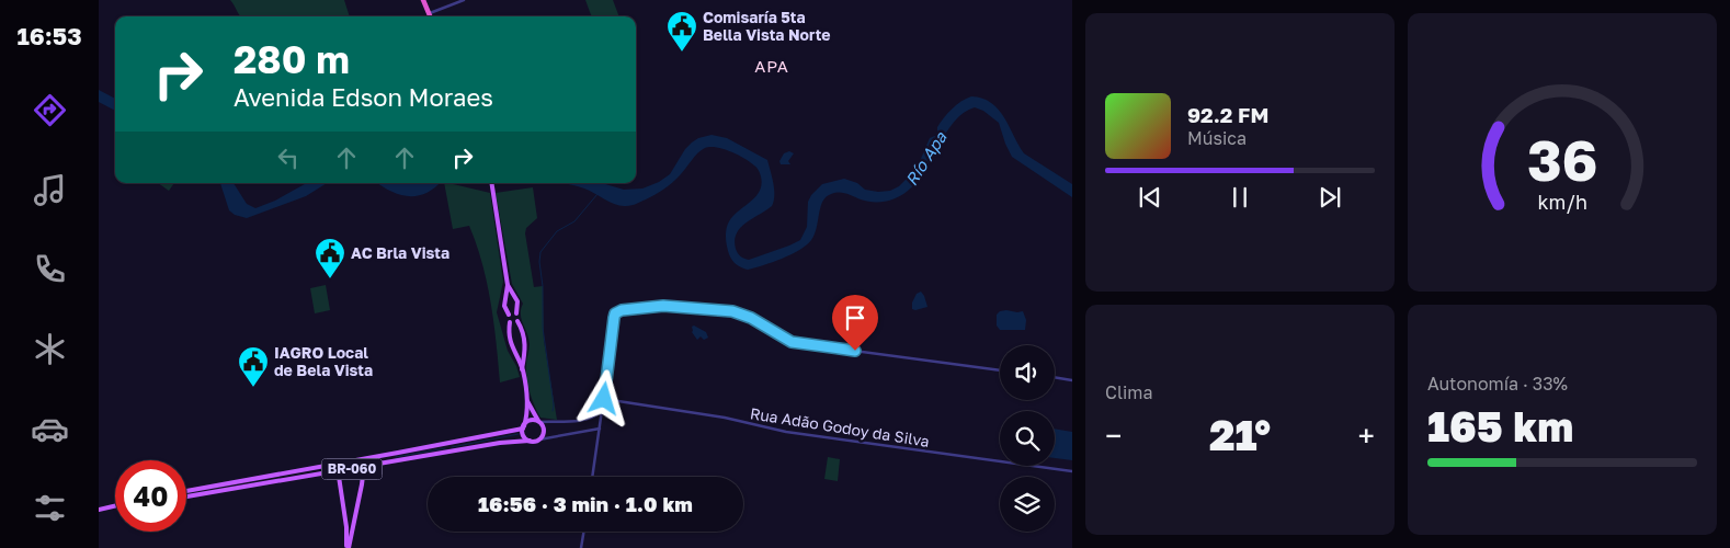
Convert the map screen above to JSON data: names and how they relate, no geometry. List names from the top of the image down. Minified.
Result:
{"streets":{"main road":["BR-060"],"street":["Rua Adão Godoy da Silva"]},"districts":["APA"],"water":["Río Apa"],"places":{"public building":["Comisaría 5ta Bella Vista Norte","AC Brla Vista","IAGRO Local de Bela Vista"]},"page":{"tabs":"16:53","turn":["280 m","Avenida Edson Moraes"],"song":["92.2 FM","Música"],"tile":["Clima",["Autonomía · 33%","165 km"]],"heat":["−","21°","+"],"limit":"40","trip":"16:56 · 3 min · 1.0 km","gauge":["36","km/h"]}}
